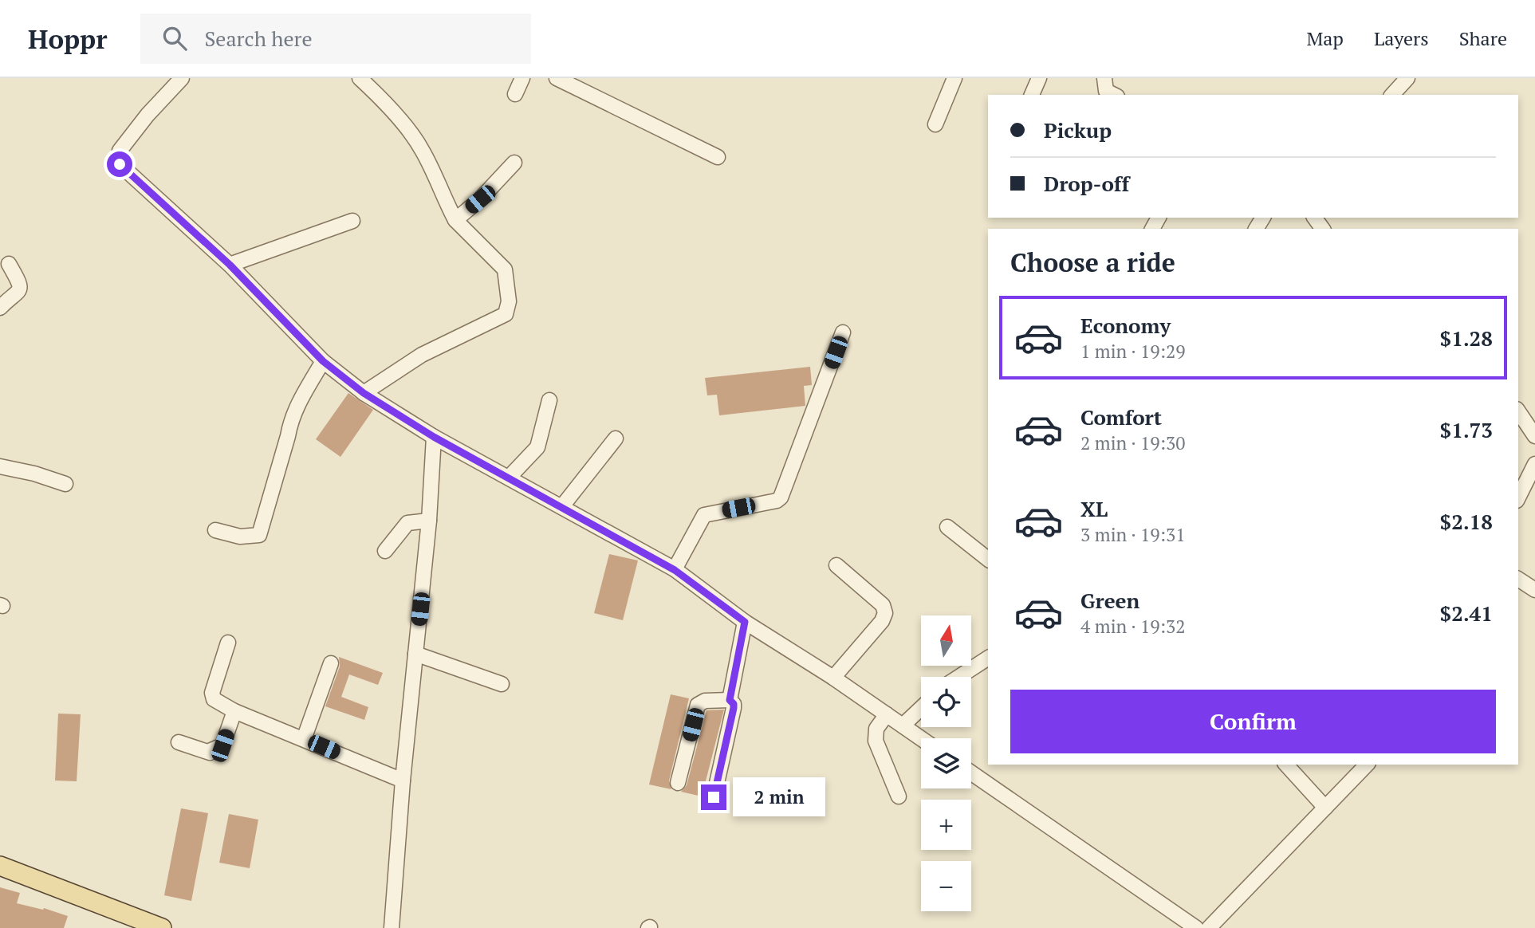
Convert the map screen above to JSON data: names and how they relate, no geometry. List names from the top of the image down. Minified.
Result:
{"north":"top","page":{"header":"Hoppr","search":"Search here","nav":["Map","Layers","Share"],"banner":["Pickup","Drop-off"],"heading":"Choose a ride","list":[{"name":"Economy","note":"1 min · 19:29","value":"$1.28"},{"name":"Comfort","note":"2 min · 19:30","value":"$1.73"},{"name":"XL","note":"3 min · 19:31","value":"$2.18"},{"name":"Green","note":"4 min · 19:32","value":"$2.41"}],"map_buttons":["+","−"],"buttons":"Confirm","bubble":"2 min"}}
